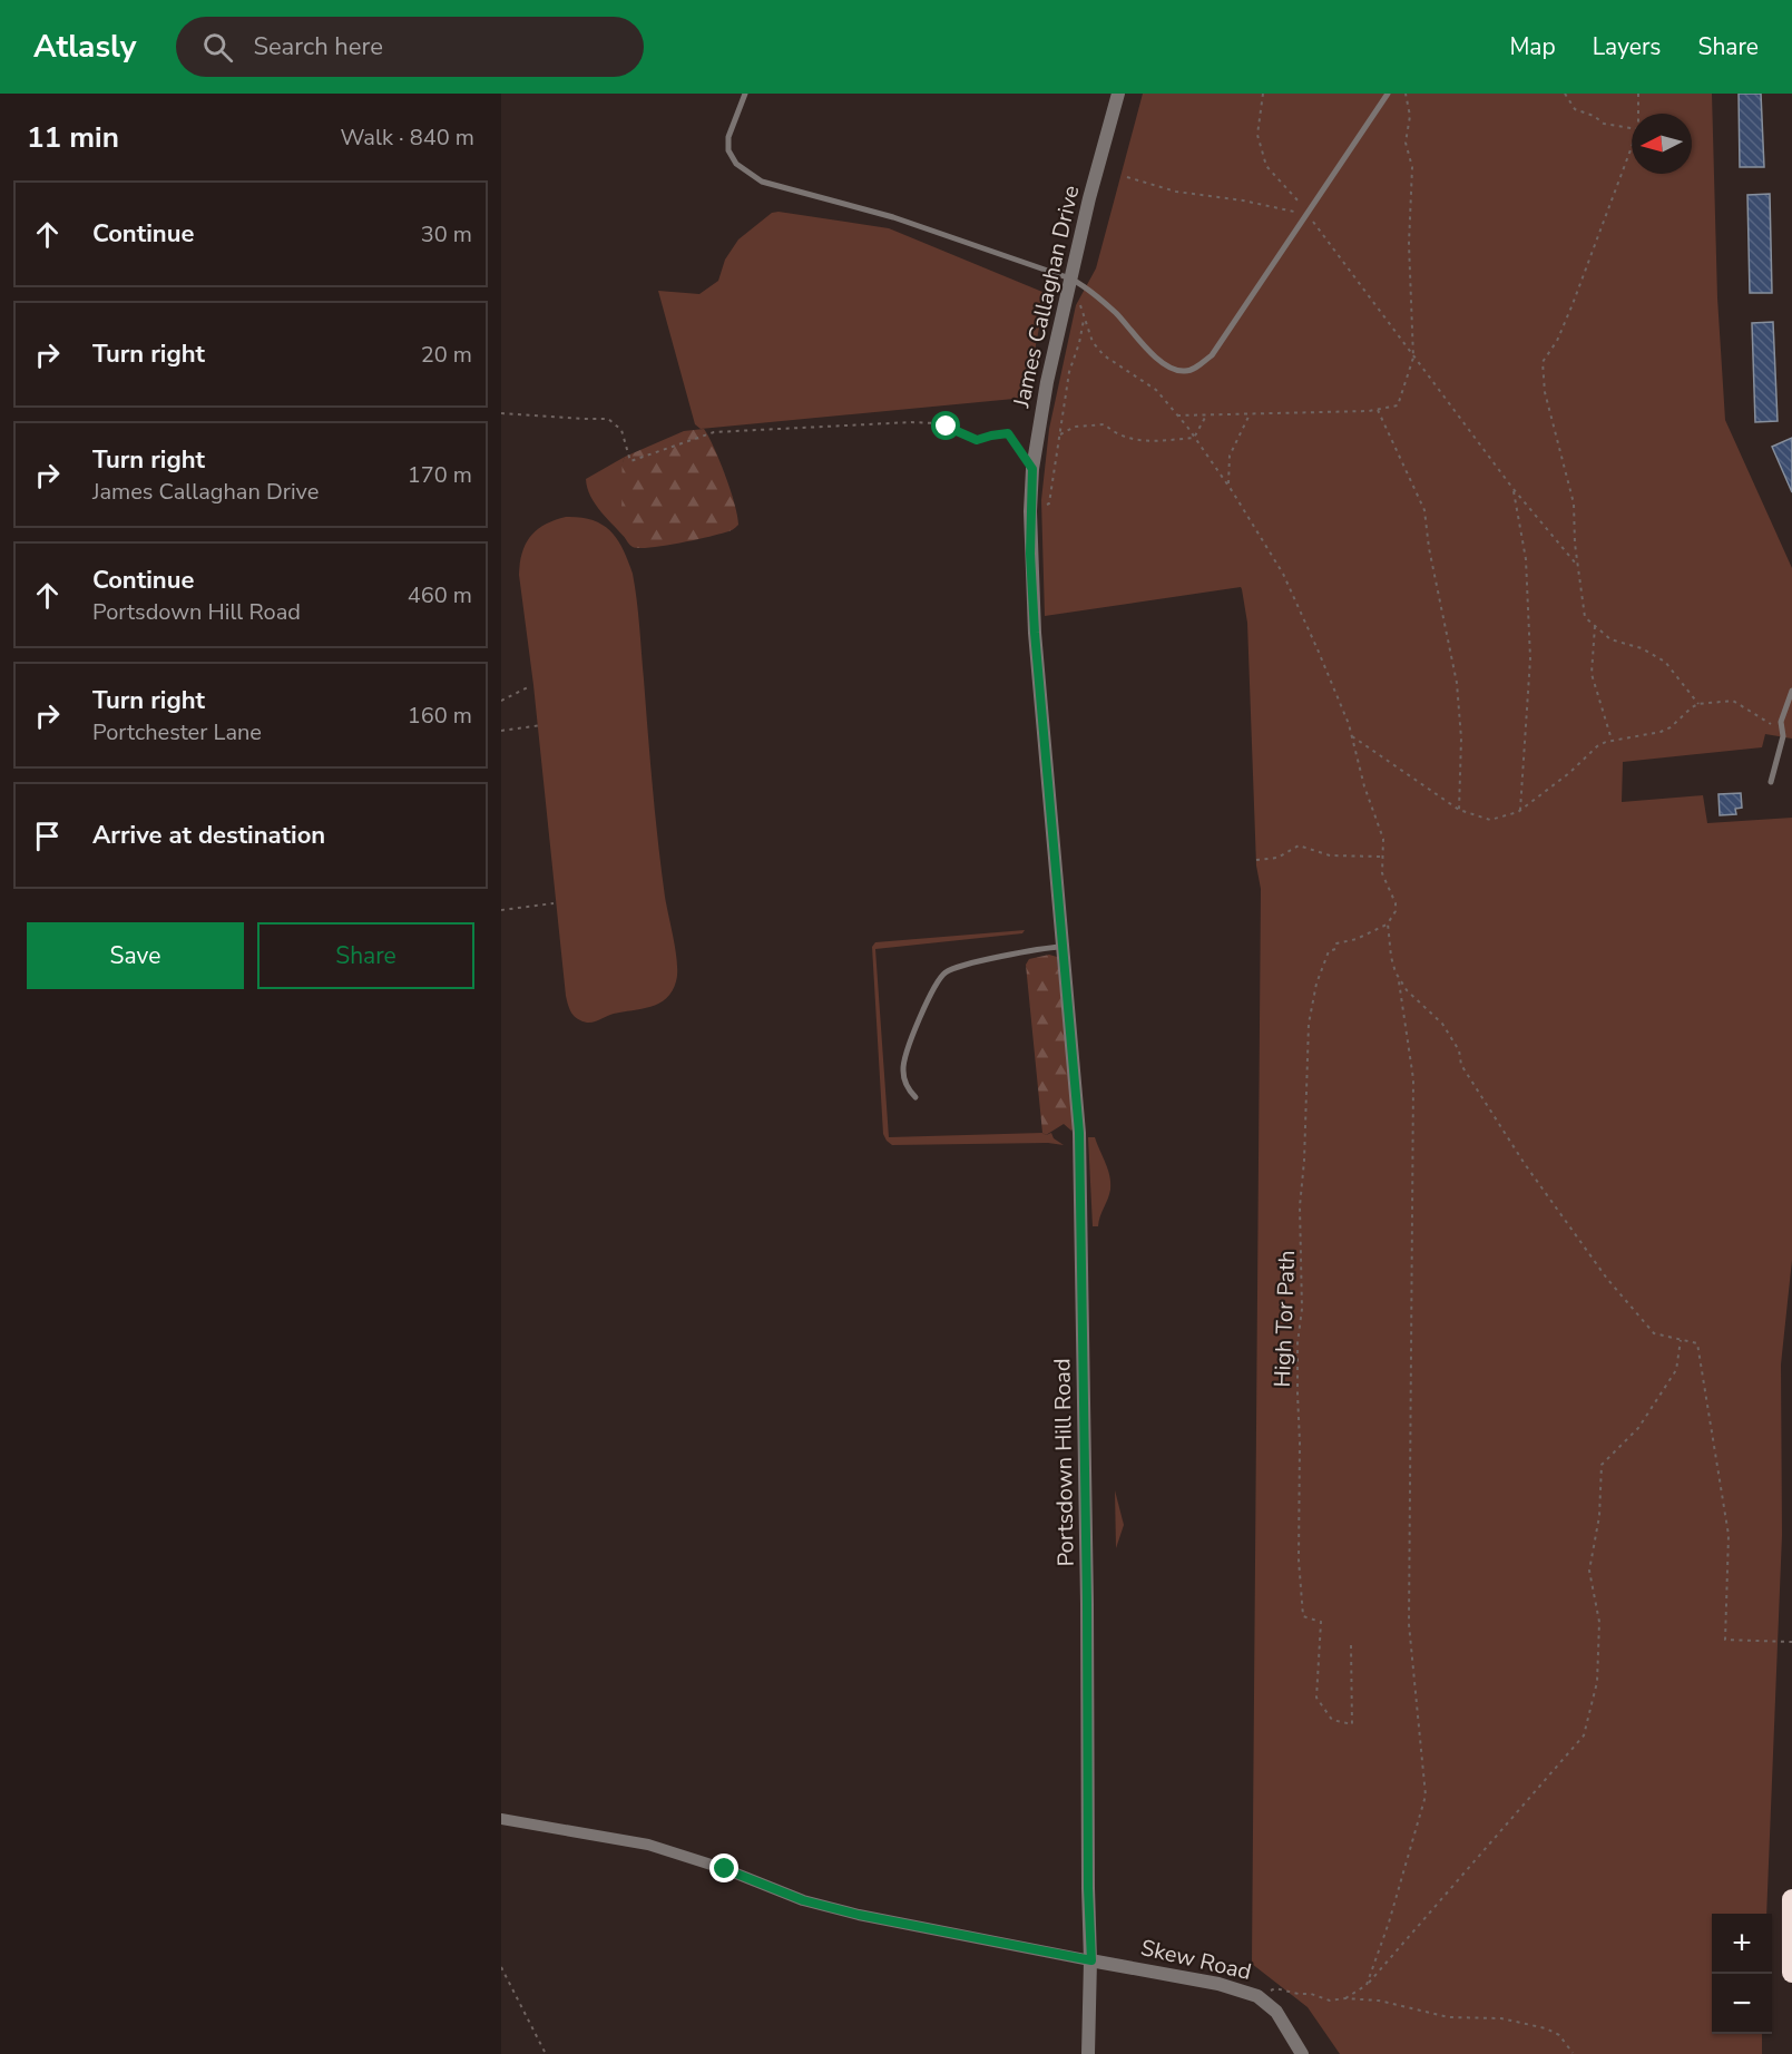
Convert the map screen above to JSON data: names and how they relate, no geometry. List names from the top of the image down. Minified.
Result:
{"streets":{"street":["James Callaghan Drive","Portsdown Hill Road","Skew Road"],"path":["High Tor Path"]},"crossings":[["James Callaghan Drive","Portsdown Hill Road"],["Portsdown Hill Road","Skew Road"]],"north":"left","page":{"header":"Atlasly","search":"Search here","nav":["Map","Layers","Share"],"heading":["11 min","Walk · 840 m"],"list":[["Continue","30 m"],["Turn right","20 m"],["Turn right","James Callaghan Drive","170 m"],["Continue","Portsdown Hill Road","460 m"],["Turn right","Portchester Lane","160 m"],"Arrive at destination"],"buttons":["Save","Share"],"map_buttons":["+","−"]}}
